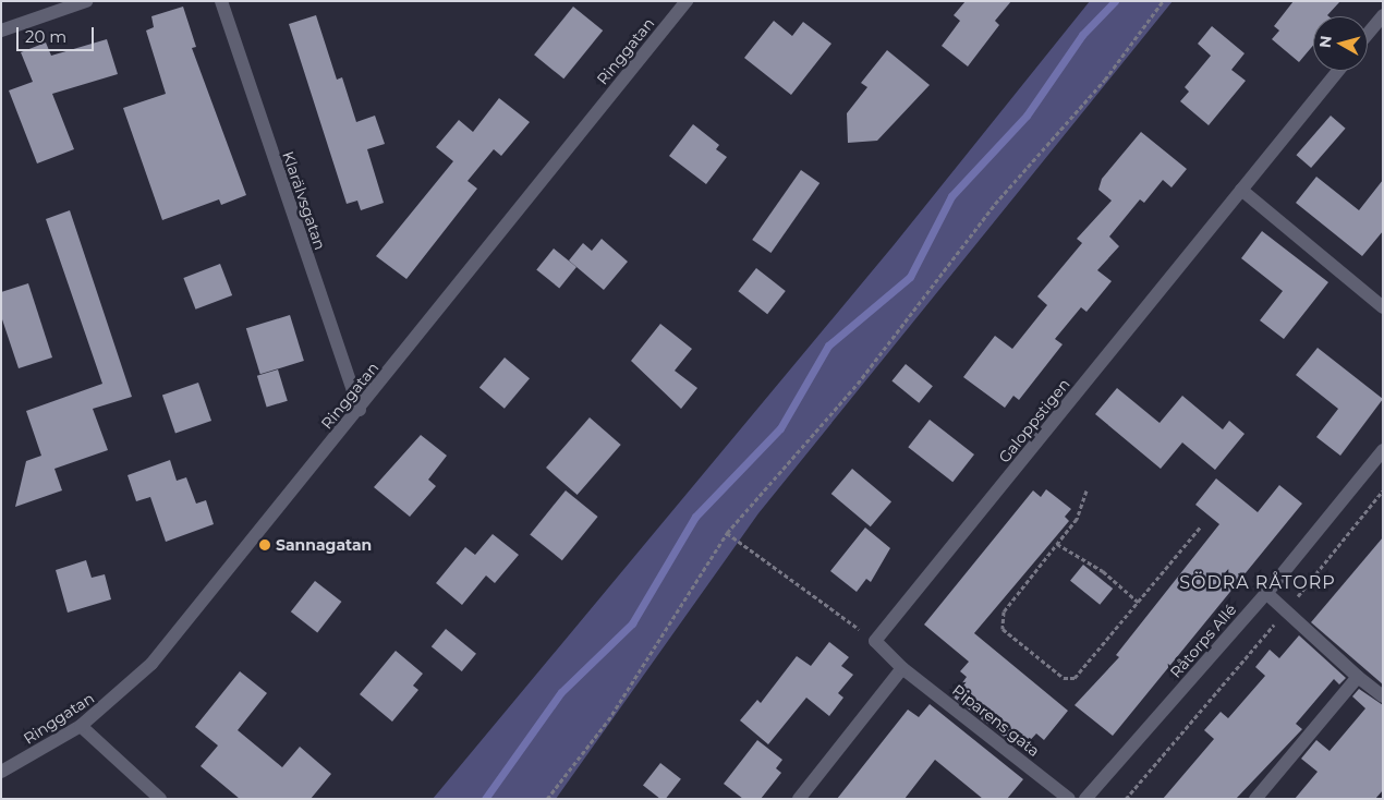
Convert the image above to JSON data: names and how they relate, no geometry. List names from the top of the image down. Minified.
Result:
{"streets":{"street":["Ringgatan","Klarälvsgatan","Galoppstigen","Råtorps Allé","Piparens gata"]},"crossings":[["Ringgatan","Klarälvsgatan"]],"districts":["SÖDRA RÅTORP"],"places":["Sannagatan"],"scale_bar":"20 m","north":"left"}
